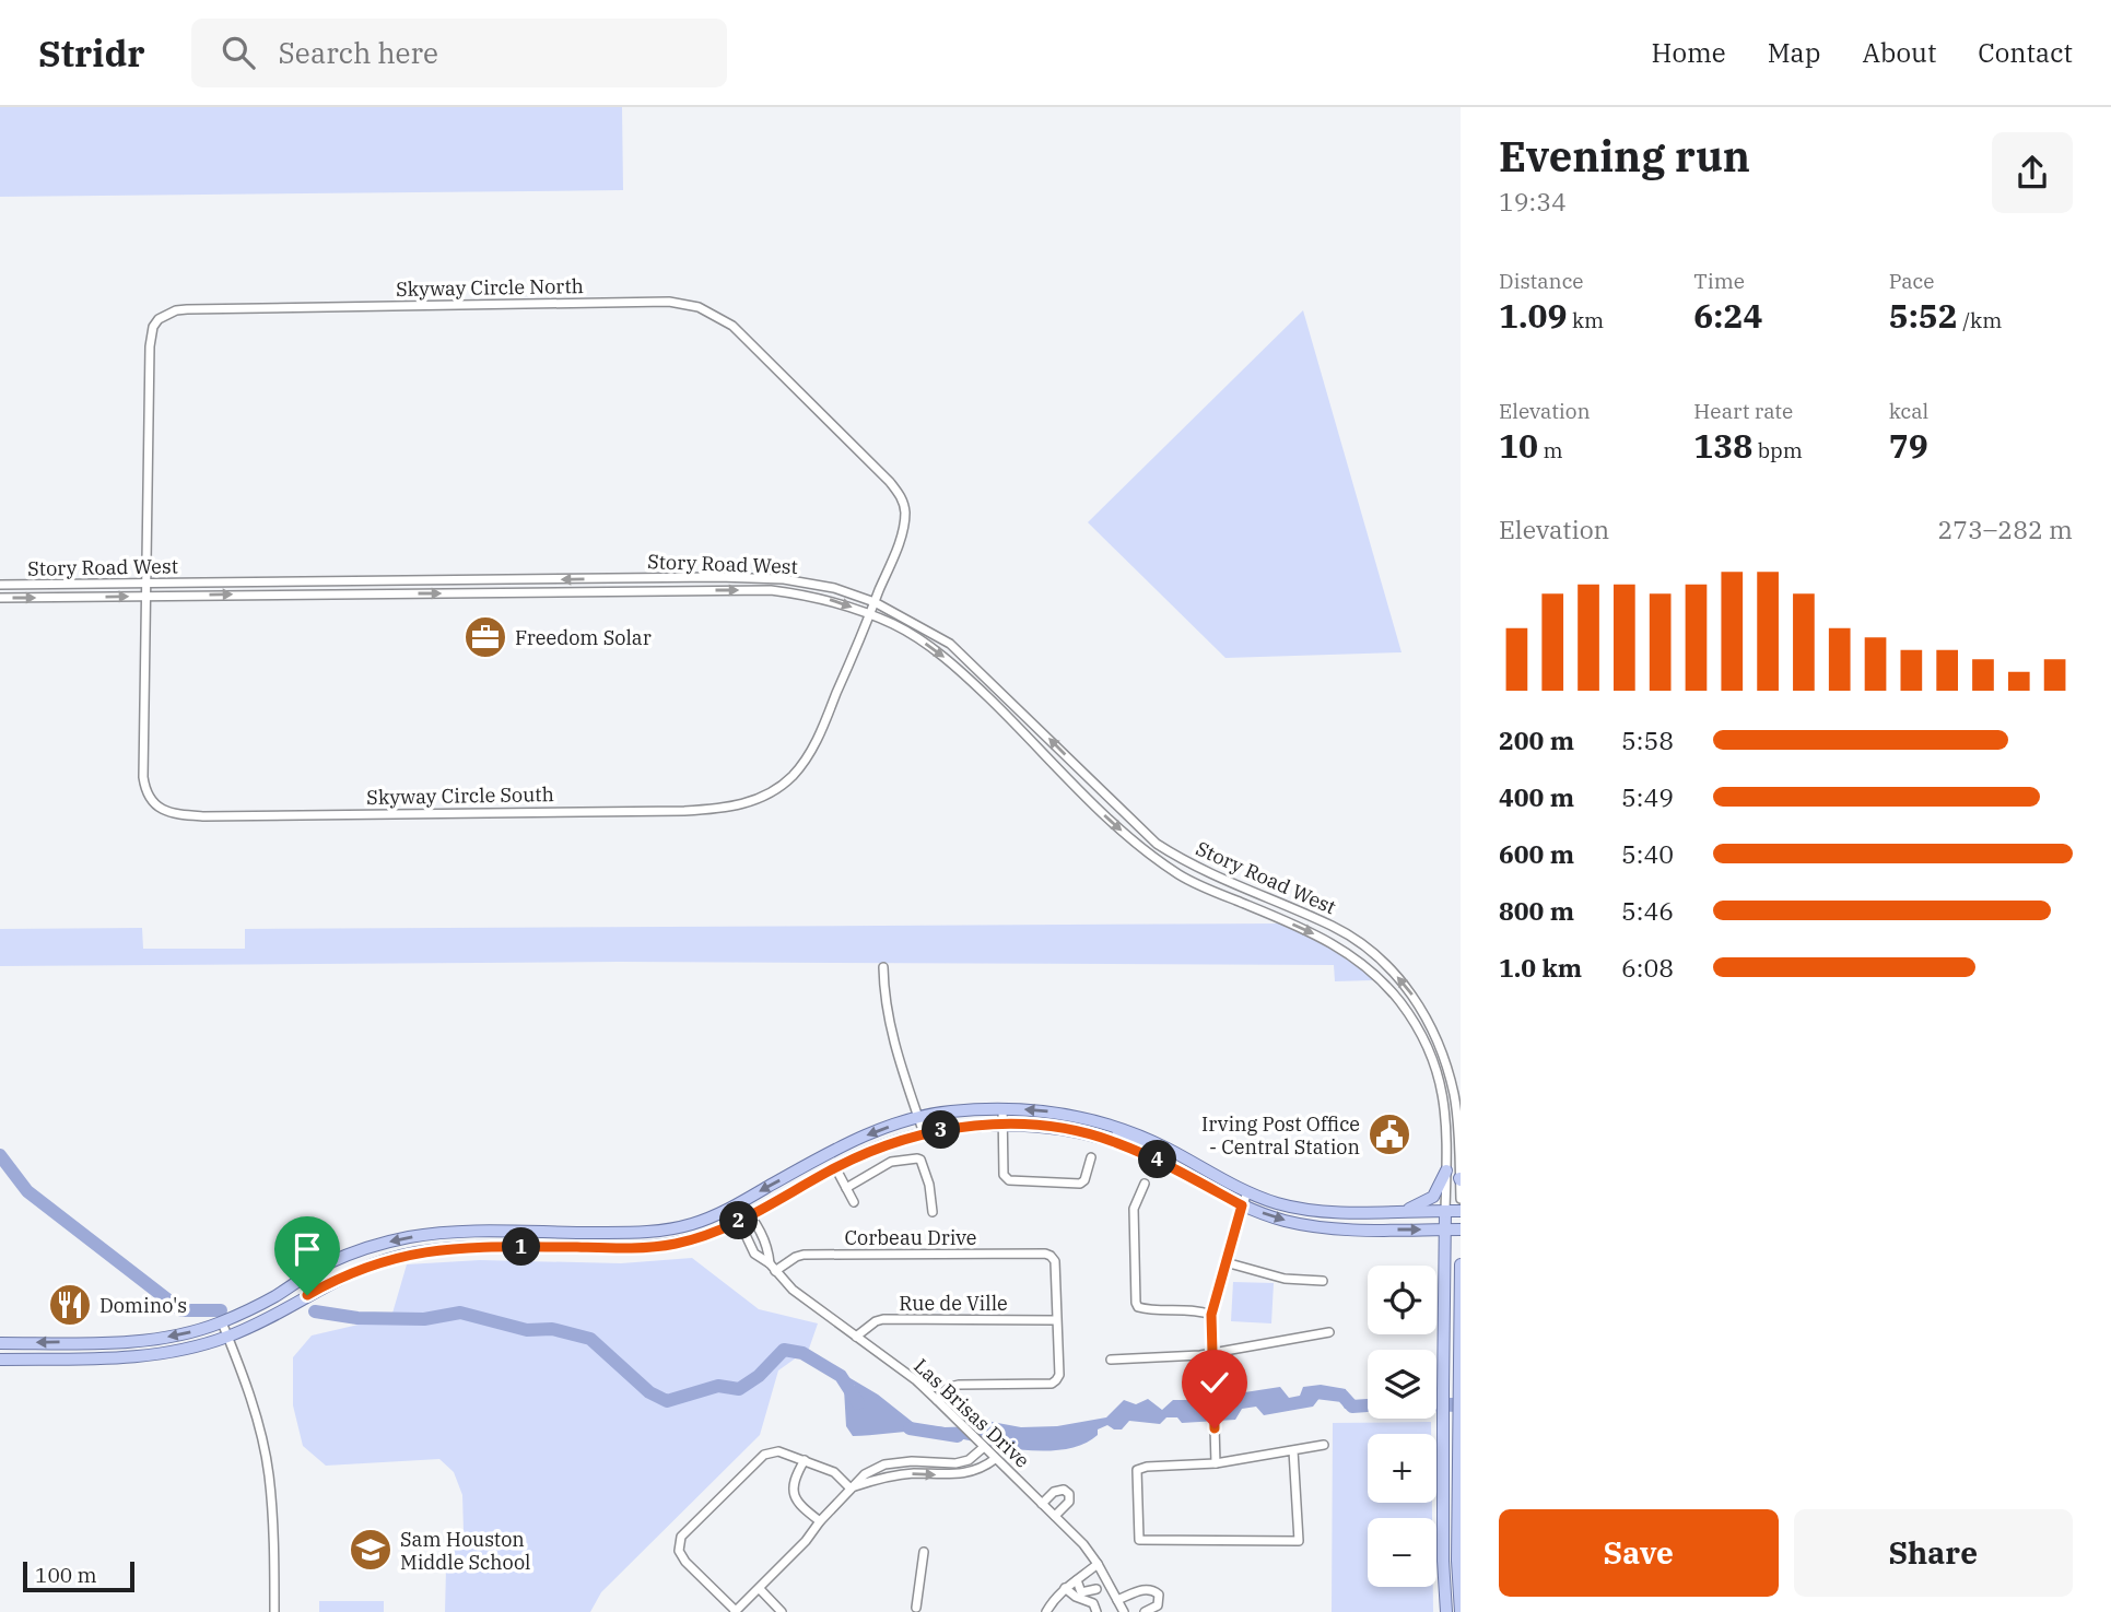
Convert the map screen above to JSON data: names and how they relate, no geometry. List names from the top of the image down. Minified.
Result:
{"streets":{"street":["Skyway Circle North","Story Road West","Skyway Circle South","Corbeau Drive","Rue de Ville","Las Brisas Drive"]},"crossings":[["Skyway Circle North","Story Road West"],["Skyway Circle North","Skyway Circle South"],["Story Road West","Skyway Circle South"],["Corbeau Drive","Rue de Ville"],["Corbeau Drive","Las Brisas Drive"],["Rue de Ville","Las Brisas Drive"]],"places":{"office":["Freedom Solar"],"public building":["Irving Post Office - Central Station"],"restaurant":["Domino's"],"school or university":["Sam Houston Middle School"]},"scale_bar":"100 m","page":{"header":"Stridr","search":"Search here","nav":["Home","Map","About","Contact"],"heading":["Evening run","19:34"],"stats":[["Distance","1.09 km"],["Time","6:24"],["Pace","5:52 /km"],["Elevation","10 m"],["Heart rate","138 bpm"],["kcal","79"]],"chart":["Elevation","273–282 m"],"list":[{"name":"200 m","note":"5:58"},{"name":"400 m","note":"5:49"},{"name":"600 m","note":"5:40"},{"name":"800 m","note":"5:46"},{"name":"1.0 km","note":"6:08"}],"pins":["3","4","2","1"],"map_buttons":["+","−"],"buttons":["Save","Share"],"scale":"100 m"}}
